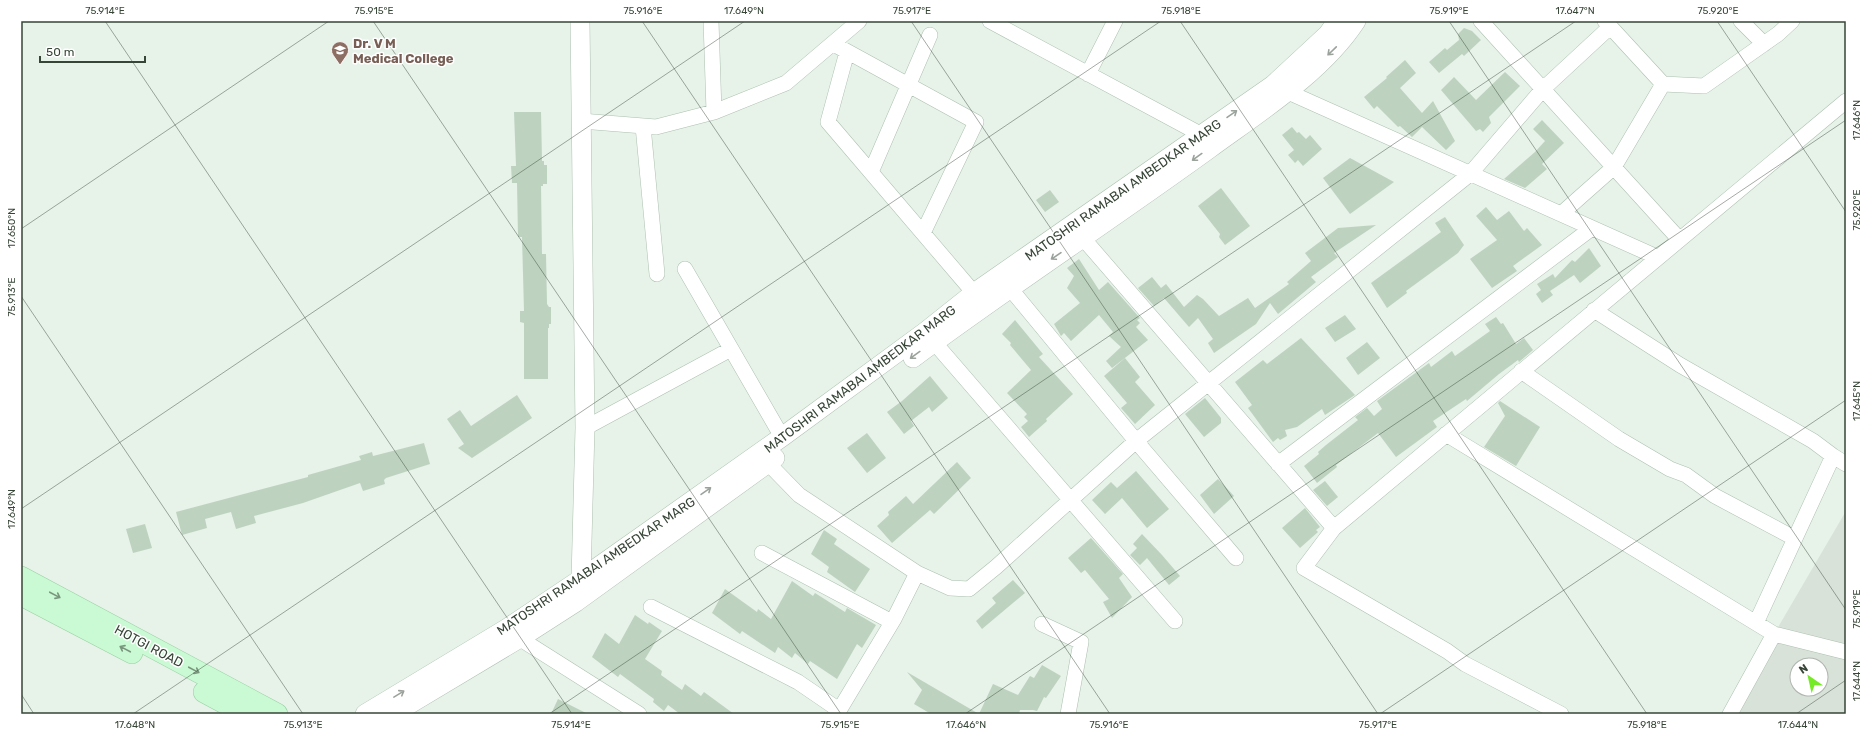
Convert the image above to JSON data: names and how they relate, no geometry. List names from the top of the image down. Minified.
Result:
{"streets":{"main road":["HOTGI ROAD"],"street":["MATOSHRI RAMABAI AMBEDKAR MARG"]},"places":{"school or university":["Dr. V M Medical College"]},"scale_bar":"50 m","north":"top left","coordinates":["75.914°E","75.915°E","75.916°E","17.649°N","75.917°E","75.918°E","75.919°E","17.647°N","75.920°E","17.646°N","17.650°N","75.913°E","17.645°N","17.644°N","17.648°N"]}
